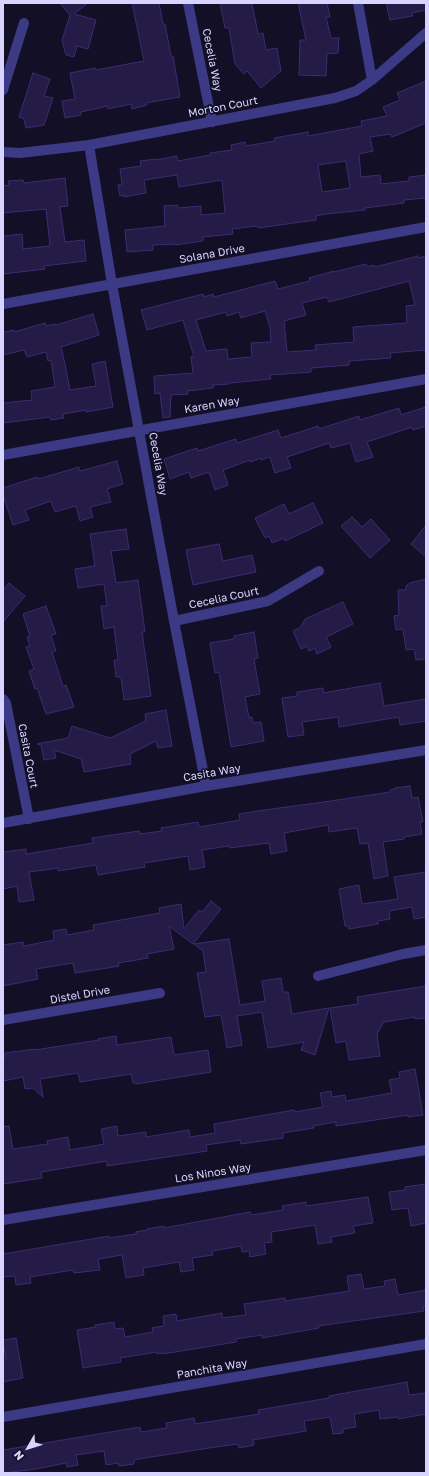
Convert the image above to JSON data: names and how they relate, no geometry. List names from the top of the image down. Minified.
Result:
{"streets":{"street":["Cecelia Way","Morton Court","Solana Drive","Karen Way","Cecelia Court","Casita Court","Casita Way","Distel Drive","Los Ninos Way","Panchita Way"]},"crossings":[["Cecelia Way","Morton Court"],["Cecelia Way","Solana Drive"],["Cecelia Way","Karen Way"],["Cecelia Way","Cecelia Court"],["Cecelia Way","Casita Way"],["Casita Court","Casita Way"]],"north":"bottom left"}
